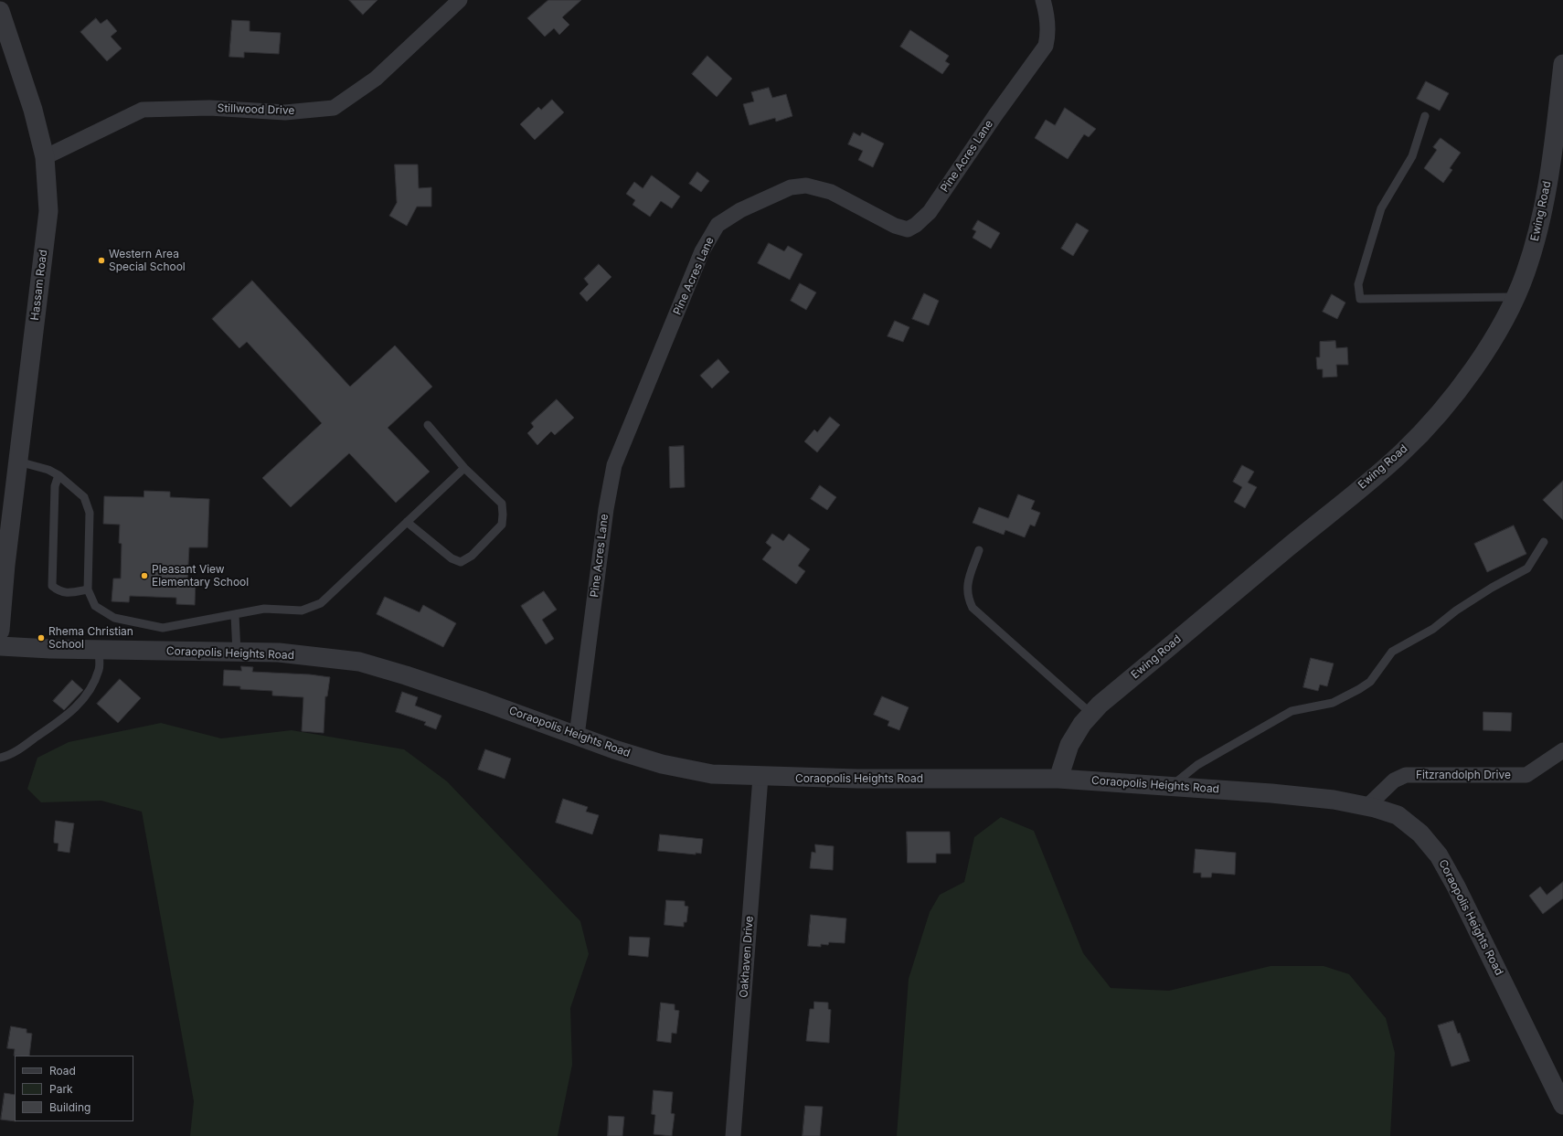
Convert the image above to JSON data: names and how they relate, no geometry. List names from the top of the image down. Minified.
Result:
{"streets":{"street":["Stillwood Drive","Pine Acres Lane","Ewing Road","Hassam Road","Coraopolis Heights Road","Fitzrandolph Drive","Oakhaven Drive"]},"crossings":[["Stillwood Drive","Hassam Road"],["Pine Acres Lane","Coraopolis Heights Road"],["Ewing Road","Coraopolis Heights Road"],["Coraopolis Heights Road","Fitzrandolph Drive"],["Coraopolis Heights Road","Oakhaven Drive"]],"places":["Western Area Special School","Pleasant View Elementary School","Rhema Christian School"],"legend":["Road","Park","Building"]}
